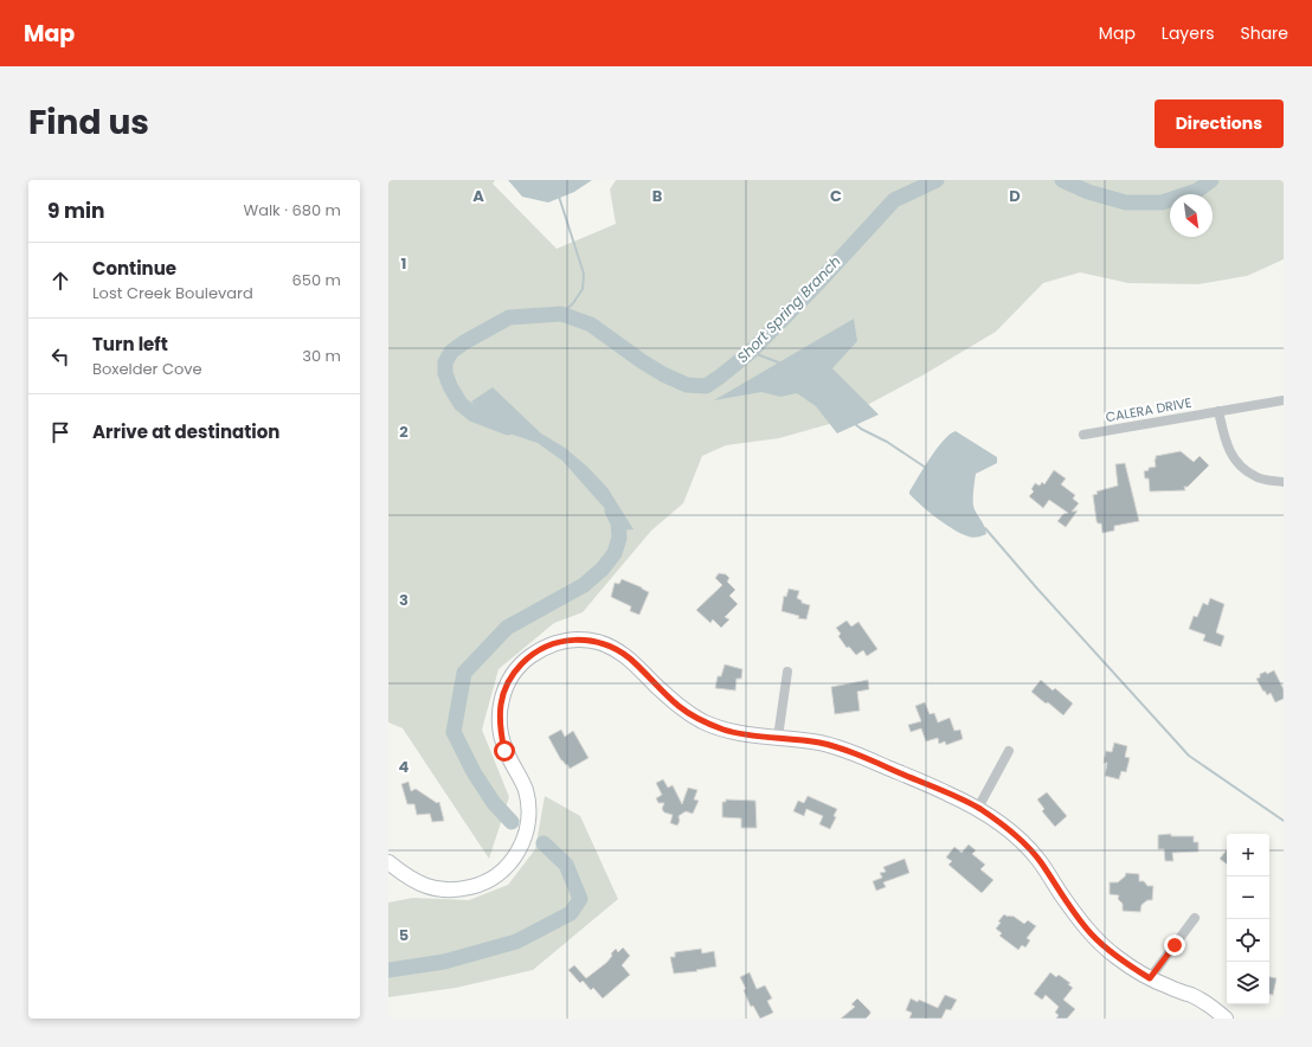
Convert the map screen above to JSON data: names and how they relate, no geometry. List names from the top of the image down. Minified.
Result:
{"streets":{"street":["CALERA DRIVE"]},"water":["Short Spring Branch"],"north":"bottom right","page":{"header":"Map","nav":["Map","Layers","Share"],"title":"Find us","buttons":"Directions","heading":["9 min","Walk · 680 m"],"list":[["Continue","Lost Creek Boulevard","650 m"],["Turn left","Boxelder Cove","30 m"],"Arrive at destination"],"map_buttons":["+","−"]},"grid":{"columns":["A","B","C","D"],"rows":["1","2","3","4","5"]}}
